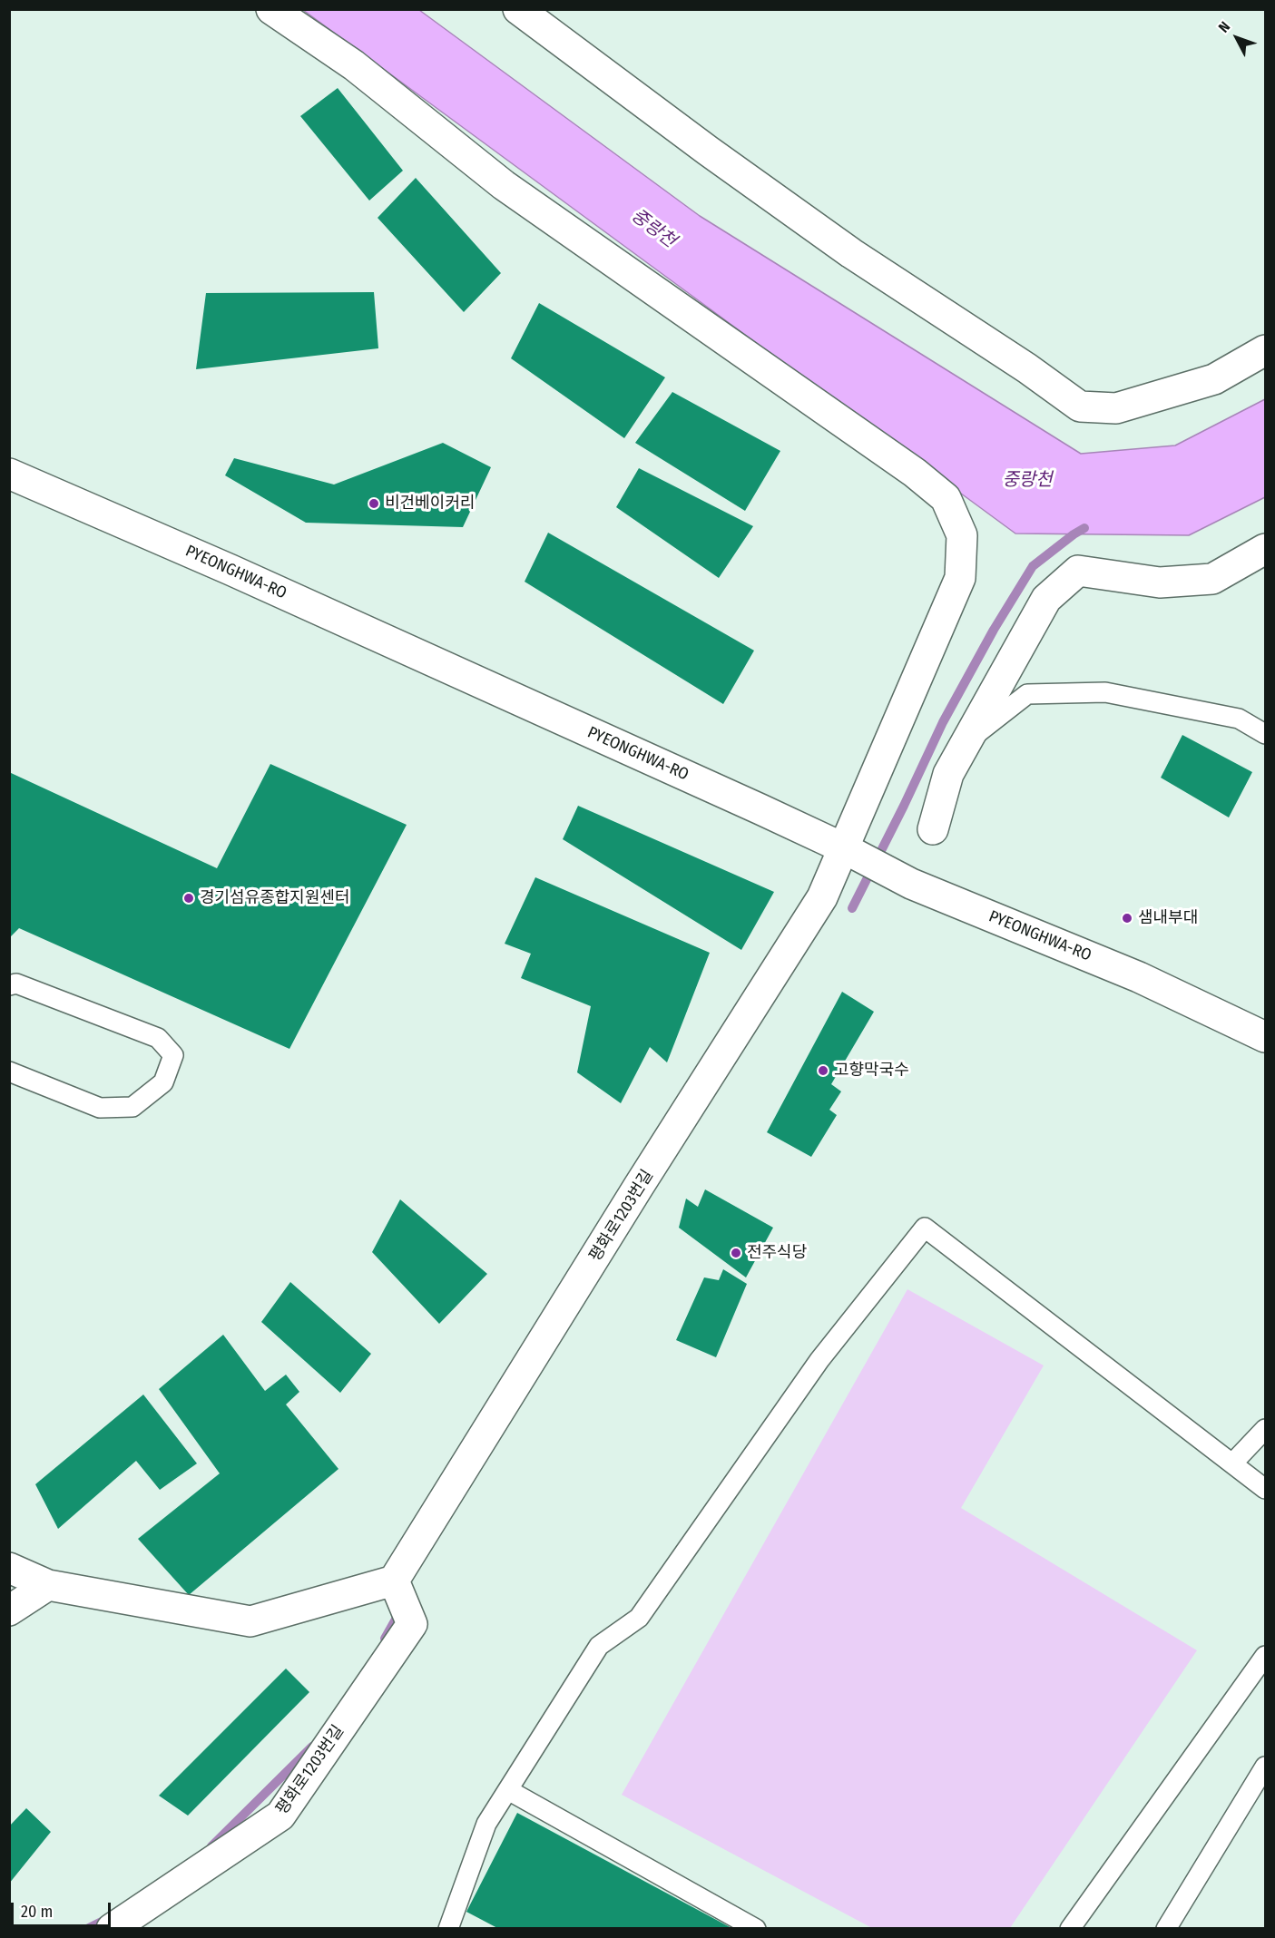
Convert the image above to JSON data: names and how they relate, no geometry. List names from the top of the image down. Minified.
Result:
{"streets":{"street":["PYEONGHWA-RO","평화로1203번길"]},"crossings":[["PYEONGHWA-RO","평화로1203번길"]],"water":["중랑천"],"places":["비건베이커리","경기섬유종합지원센터","샘내부대","고향막국수","전주식당"],"scale_bar":"20 m","north":"top left"}
